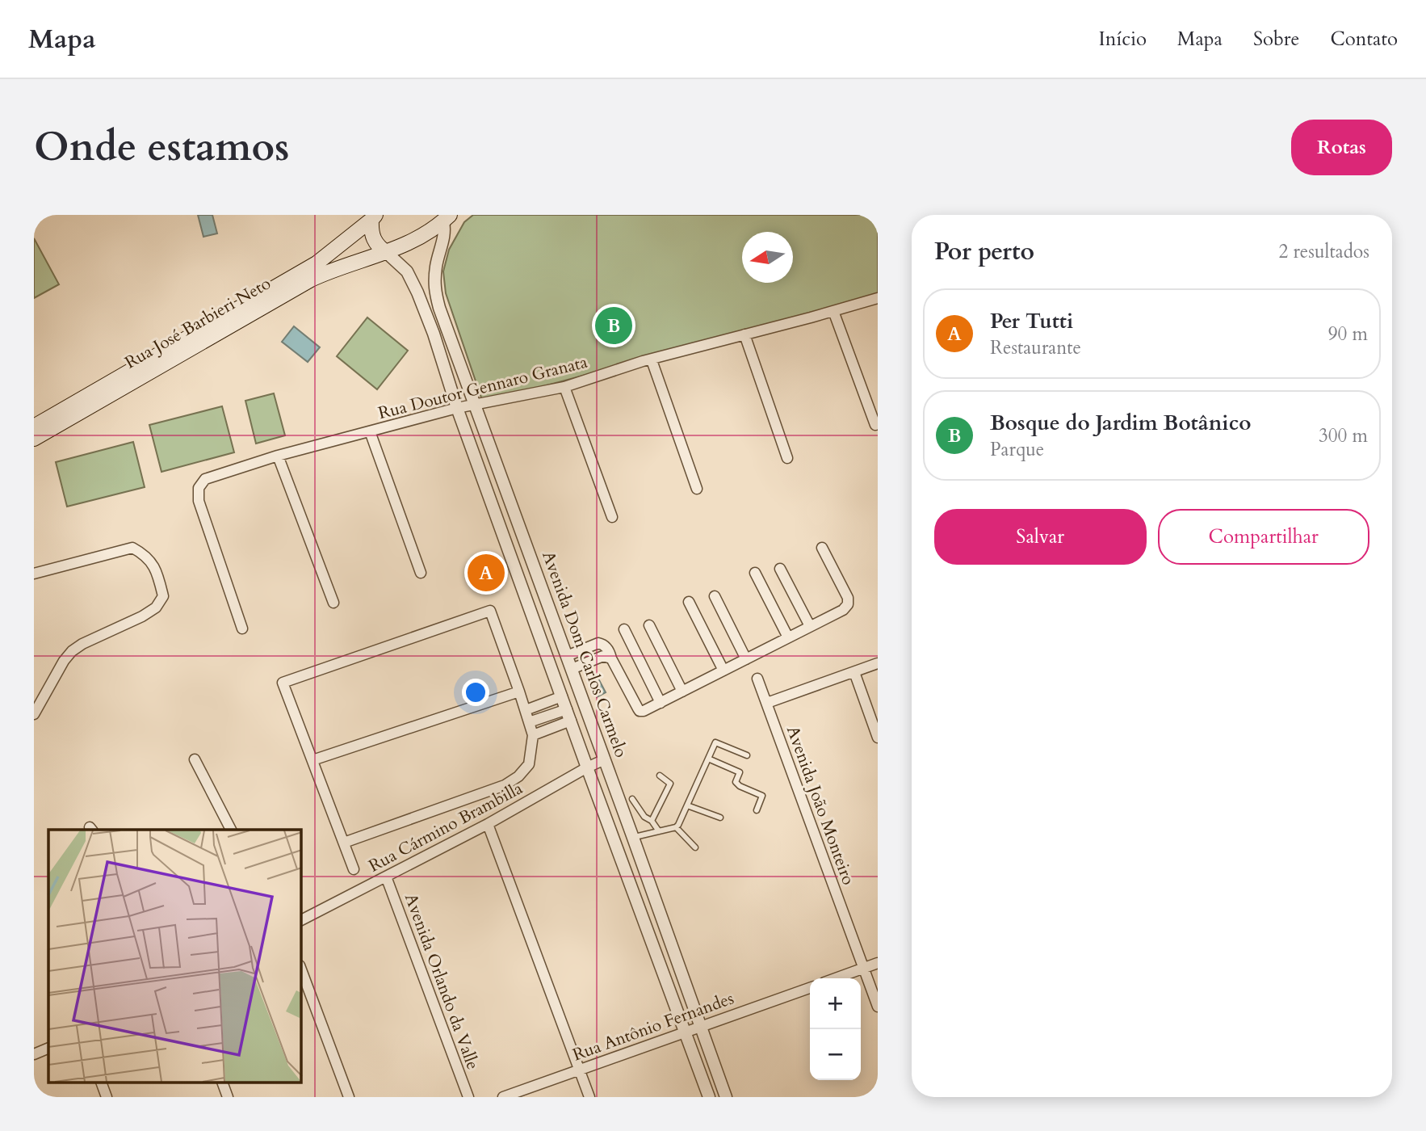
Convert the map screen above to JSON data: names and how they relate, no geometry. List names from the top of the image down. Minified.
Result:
{"streets":{"main road":["Rua José Barbieri Neto"],"street":["Rua Doutor Gennaro Granata","Avenida Dom Carlos Carmelo","Avenida João Monteiro","Rua Cármino Brambilla","Avenida Orlando da Valle","Rua Antônio Fernandes"]},"crossings":[["Rua José Barbieri Neto","Avenida Dom Carlos Carmelo"],["Rua Doutor Gennaro Granata","Avenida Dom Carlos Carmelo"],["Avenida Dom Carlos Carmelo","Rua Cármino Brambilla"],["Avenida Dom Carlos Carmelo","Rua Antônio Fernandes"],["Rua Cármino Brambilla","Avenida Orlando da Valle"]],"north":"left","page":{"header":"Mapa","nav":["Início","Mapa","Sobre","Contato"],"buttons":["Rotas",["Salvar","Compartilhar"]],"title":"Onde estamos","heading":["Por perto","2 resultados"],"list":[{"mark":"A","name":"Per Tutti","note":"Restaurante","value":"90 m"},{"mark":"B","name":"Bosque do Jardim Botânico","note":"Parque","value":"300 m"}],"pins":["B","A"],"map_buttons":["+","−"]}}
